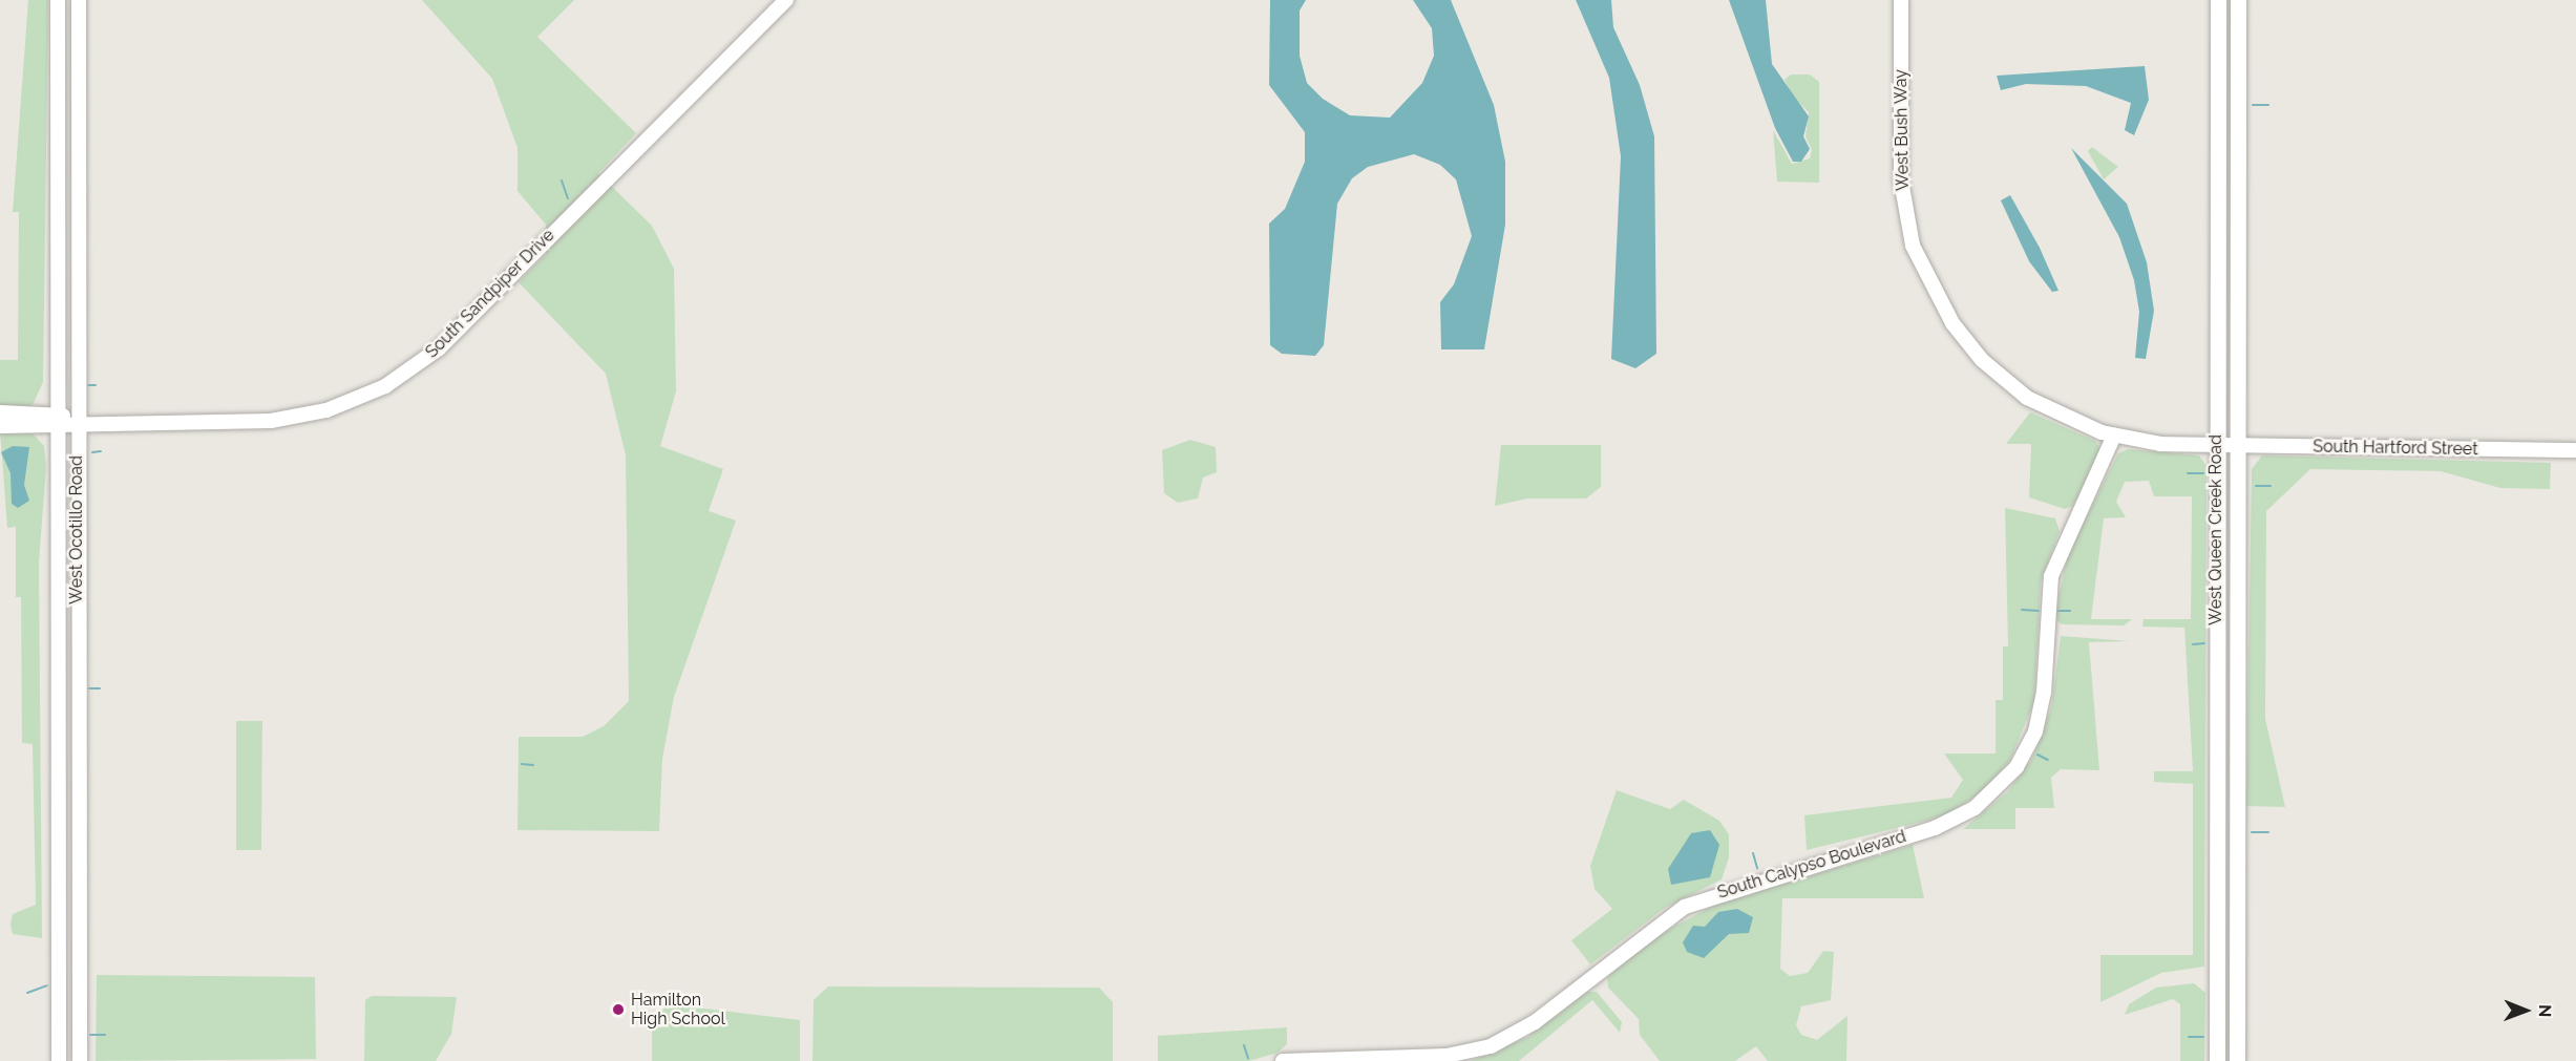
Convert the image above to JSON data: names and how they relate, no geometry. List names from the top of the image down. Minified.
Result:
{"streets":{"main road":["West Queen Creek Road"],"street":["West Bush Way","South Sandpiper Drive","South Hartford Street","West Ocotillo Road","South Calypso Boulevard"]},"crossings":[["West Bush Way","South Hartford Street"],["West Bush Way","West Queen Creek Road"],["West Bush Way","South Calypso Boulevard"],["South Sandpiper Drive","West Ocotillo Road"],["South Hartford Street","West Queen Creek Road"]],"places":["Hamilton High School"],"north":"right"}
